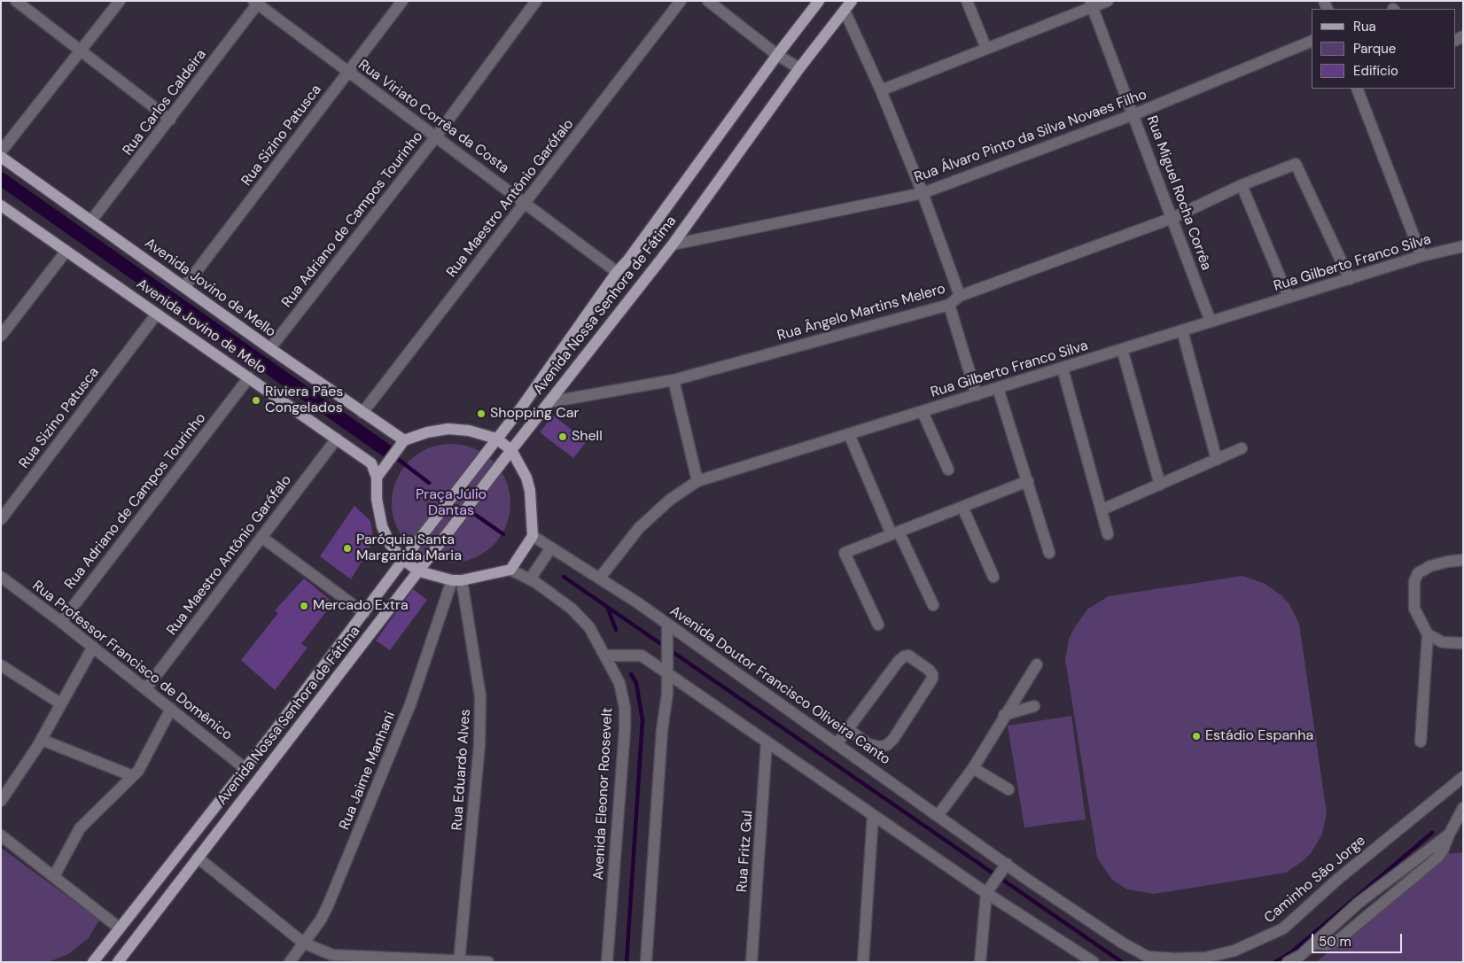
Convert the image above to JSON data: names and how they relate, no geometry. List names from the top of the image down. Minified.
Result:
{"streets":{"main road":["Avenida Jovino de Mello","Avenida Nossa Senhora de Fátima","Avenida Jovino de Melo"],"street":["Rua Carlos Caldeira","Rua Viriato Corrêa da Costa","Rua Sizino Patusca","Rua Álvaro Pinto da Silva Novaes Filho","Rua Miguel Rocha Corrêa","Rua Maestro Antônio Garófalo","Rua Adriano de Campos Tourinho","Rua Gilberto Franco Silva","Rua Ângelo Martins Melero","Rua Professor Francisco de Domênico","Avenida Doutor Francisco Oliveira Canto","Rua Eduardo Alves","Rua Jaime Manhani","Avenida Eleonor Roosevelt","Rua Fritz Gul","Caminho São Jorge"]},"crossings":[["Rua Carlos Caldeira","Rua Viriato Corrêa da Costa"],["Rua Carlos Caldeira","Avenida Jovino de Mello"],["Rua Viriato Corrêa da Costa","Rua Sizino Patusca"],["Rua Viriato Corrêa da Costa","Rua Maestro Antônio Garófalo"],["Rua Viriato Corrêa da Costa","Rua Adriano de Campos Tourinho"],["Rua Viriato Corrêa da Costa","Avenida Nossa Senhora de Fátima"],["Rua Sizino Patusca","Avenida Jovino de Mello"],["Rua Sizino Patusca","Avenida Jovino de Melo"],["Rua Álvaro Pinto da Silva Novaes Filho","Rua Miguel Rocha Corrêa"],["Rua Álvaro Pinto da Silva Novaes Filho","Avenida Nossa Senhora de Fátima"],["Rua Miguel Rocha Corrêa","Rua Gilberto Franco Silva"],["Rua Miguel Rocha Corrêa","Rua Ângelo Martins Melero"],["Rua Maestro Antônio Garófalo","Avenida Jovino de Mello"],["Rua Maestro Antônio Garófalo","Avenida Jovino de Melo"],["Rua Maestro Antônio Garófalo","Rua Professor Francisco de Domênico"],["Rua Adriano de Campos Tourinho","Avenida Jovino de Mello"],["Rua Adriano de Campos Tourinho","Avenida Jovino de Melo"],["Rua Adriano de Campos Tourinho","Rua Professor Francisco de Domênico"],["Rua Gilberto Franco Silva","Rua Ângelo Martins Melero"],["Rua Gilberto Franco Silva","Avenida Doutor Francisco Oliveira Canto"],["Avenida Nossa Senhora de Fátima","Rua Ângelo Martins Melero"],["Avenida Nossa Senhora de Fátima","Rua Professor Francisco de Domênico"],["Avenida Doutor Francisco Oliveira Canto","Caminho São Jorge"],["Rua Eduardo Alves","Rua Jaime Manhani"]],"parks":["Praça Júlio Dantas"],"places":["Riviera Pães Congelados","Shopping Car","Shell","Paróquia Santa Margarida Maria","Mercado Extra","Estádio Espanha"],"legend":["Rua","Parque","Edifício"],"scale_bar":"50 m"}
